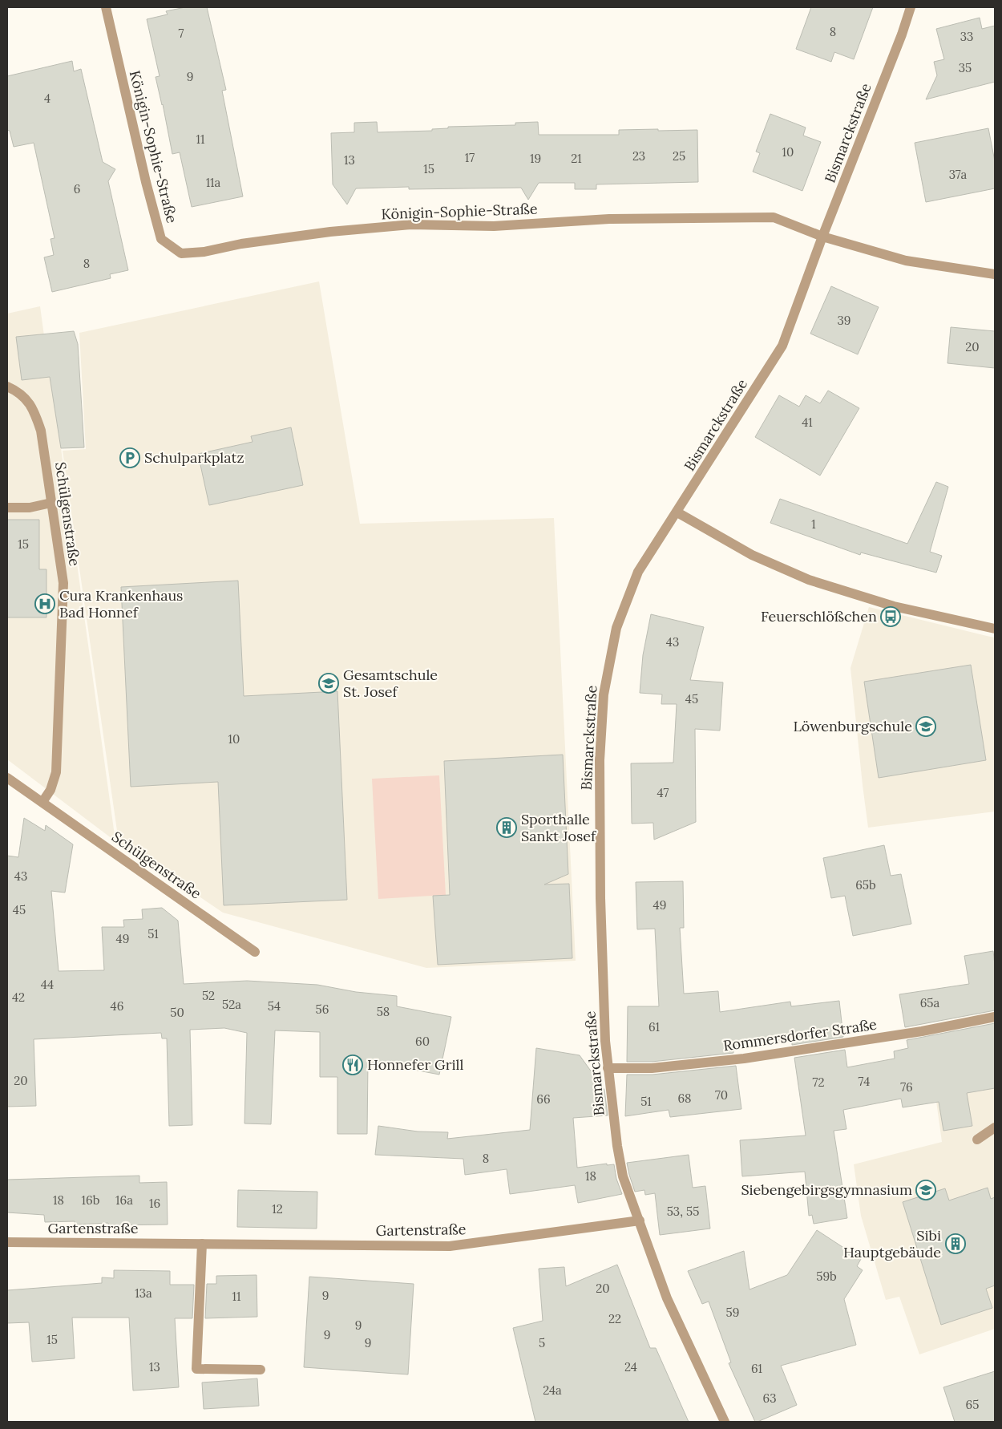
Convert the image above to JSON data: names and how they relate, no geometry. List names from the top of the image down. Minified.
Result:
{"streets":{"street":["Bismarckstraße","Königin-Sophie-Straße","Schülgenstraße","Rommersdorfer Straße","Gartenstraße"]},"crossings":[["Bismarckstraße","Königin-Sophie-Straße"],["Bismarckstraße","Rommersdorfer Straße"],["Bismarckstraße","Gartenstraße"]],"places":{"parking":["Schulparkplatz"],"hospital":["Cura Krankenhaus Bad Honnef"],"bus stop":["Feuerschlößchen"],"school or university":["Gesamtschule St. Josef","Löwenburgschule","Siebengebirgsgymnasium"],"building":["Sporthalle Sankt Josef","Sibi Hauptgebäude"],"restaurant":["Honnefer Grill"]},"house_numbers":["8","7","33","35","9","4","11","10","23","25","17","19","21","13","15","37a","11a","6","8","39","20","41","1","15","43","45","10","47","43","65b","49","45","51","49","44","52","42","65a","52a","46","54","56","58","50","61","60","20","74","72","76","70","68","66","51","8","18","18","16b","16a","16","12","53, 55","59b","20","13a","9","11","59","22","9","9","15","9","5","13","24","61","24a","63","65"]}
